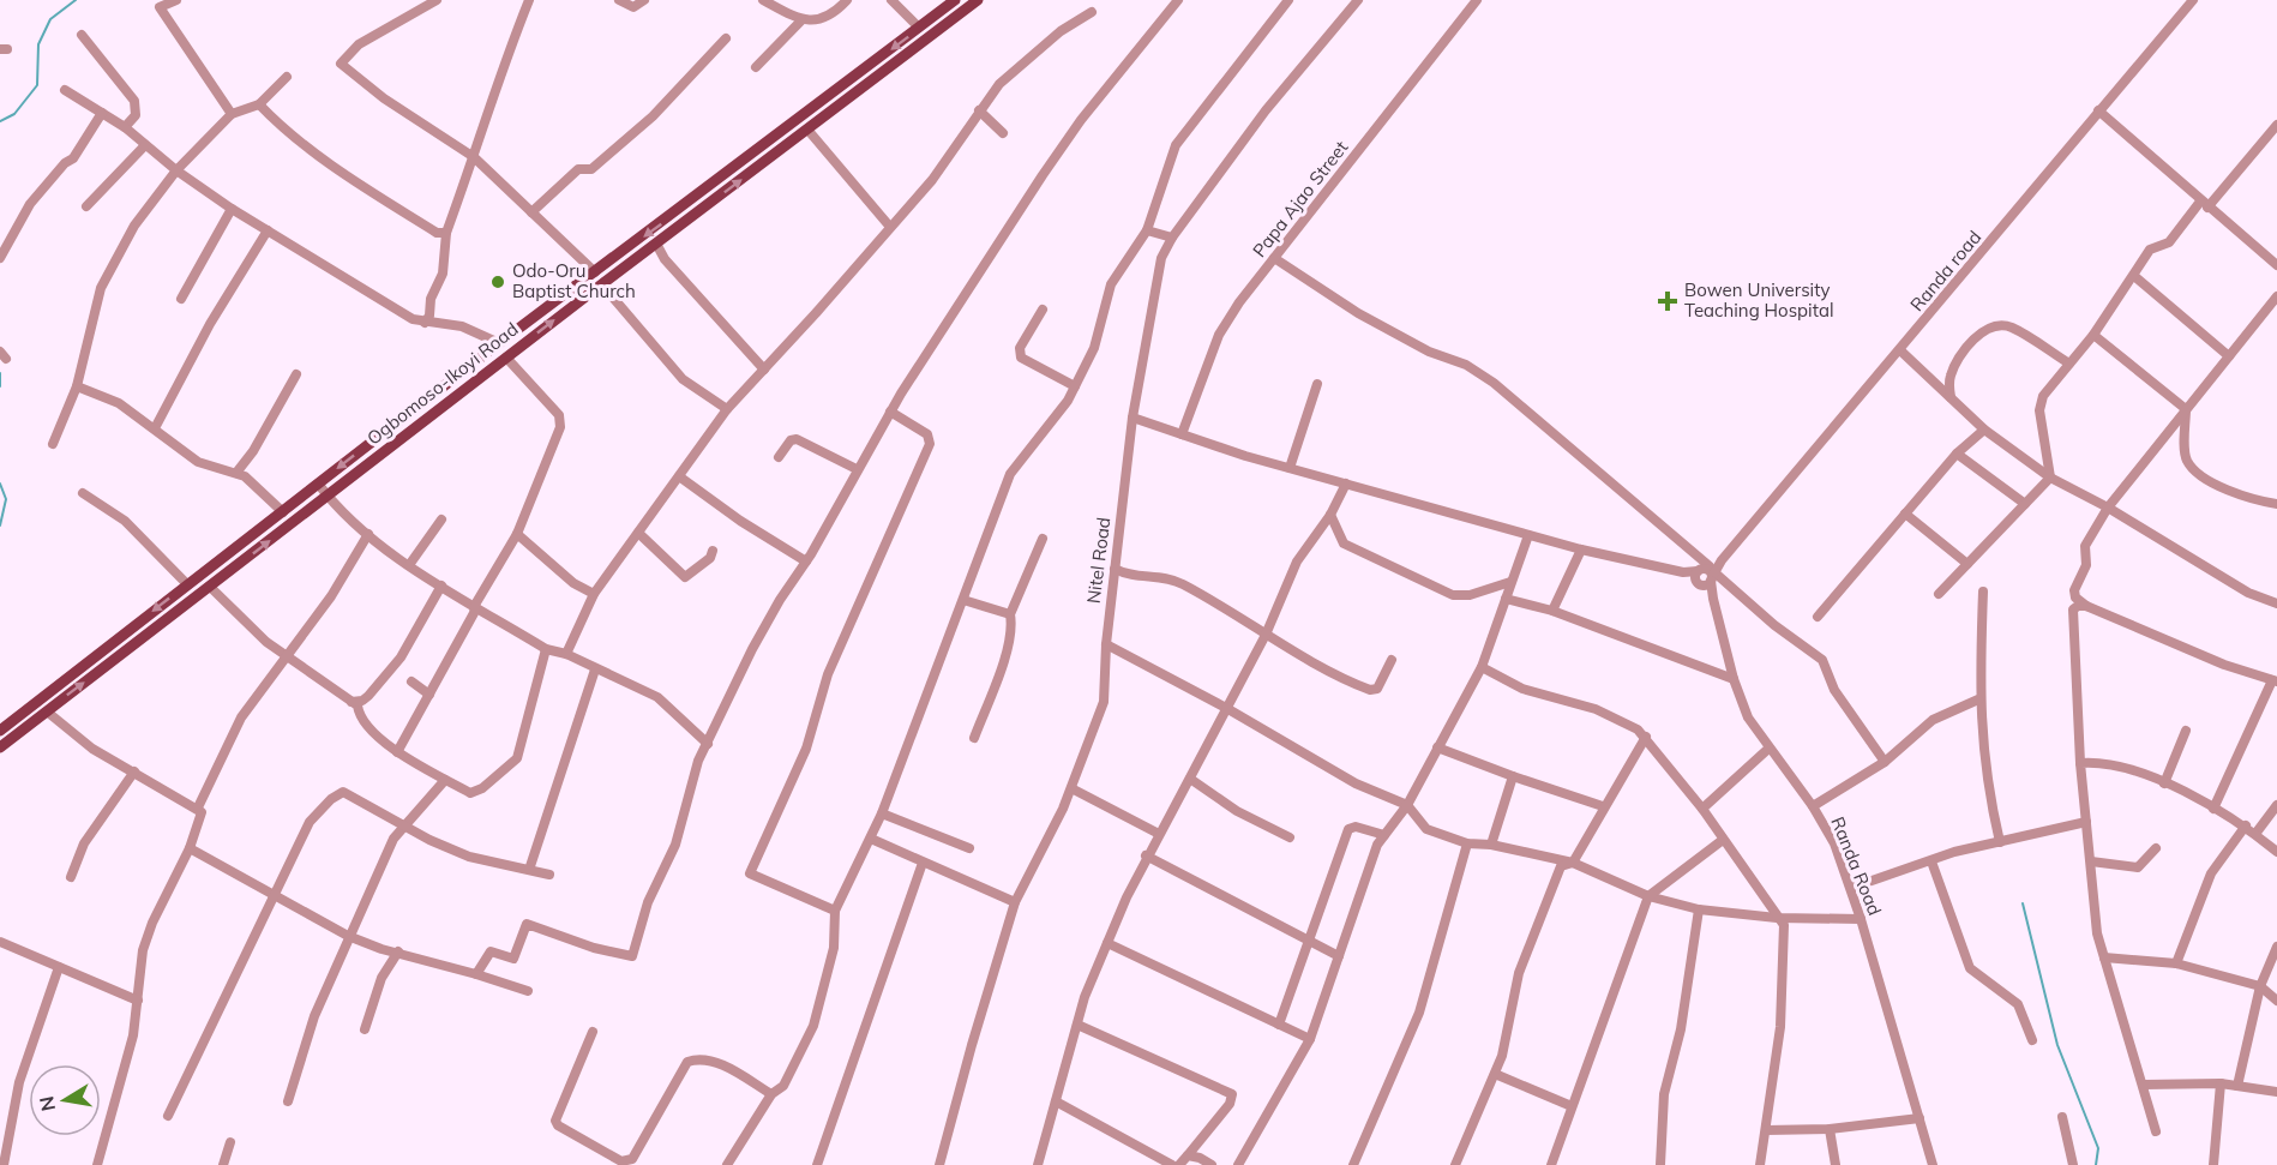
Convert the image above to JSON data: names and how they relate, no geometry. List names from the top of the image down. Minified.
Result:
{"streets":{"main road":["Ogbomoso-Ikoyi Road"],"street":["Papa Ajao Street","Randa road","Nitel Road","Randa Road"]},"crossings":[["Randa road","Randa Road"]],"places":{"other":["Odo-Oru Baptist Church"],"health":["Bowen University Teaching Hospital"]},"north":"left"}
